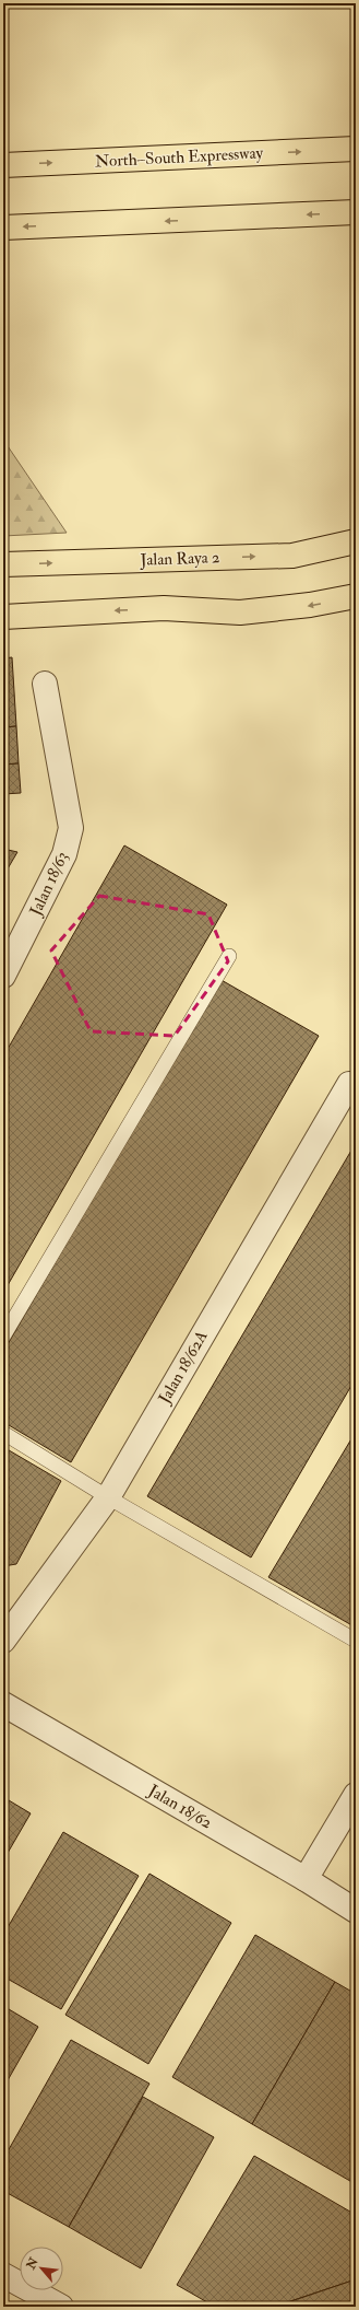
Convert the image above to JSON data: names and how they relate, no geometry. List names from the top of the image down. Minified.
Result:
{"streets":{"main road":["North–South Expressway","Jalan Raya 2"],"street":["Jalan 18/63","Jalan 18/62A","Jalan 18/62"]},"north":"top left"}
